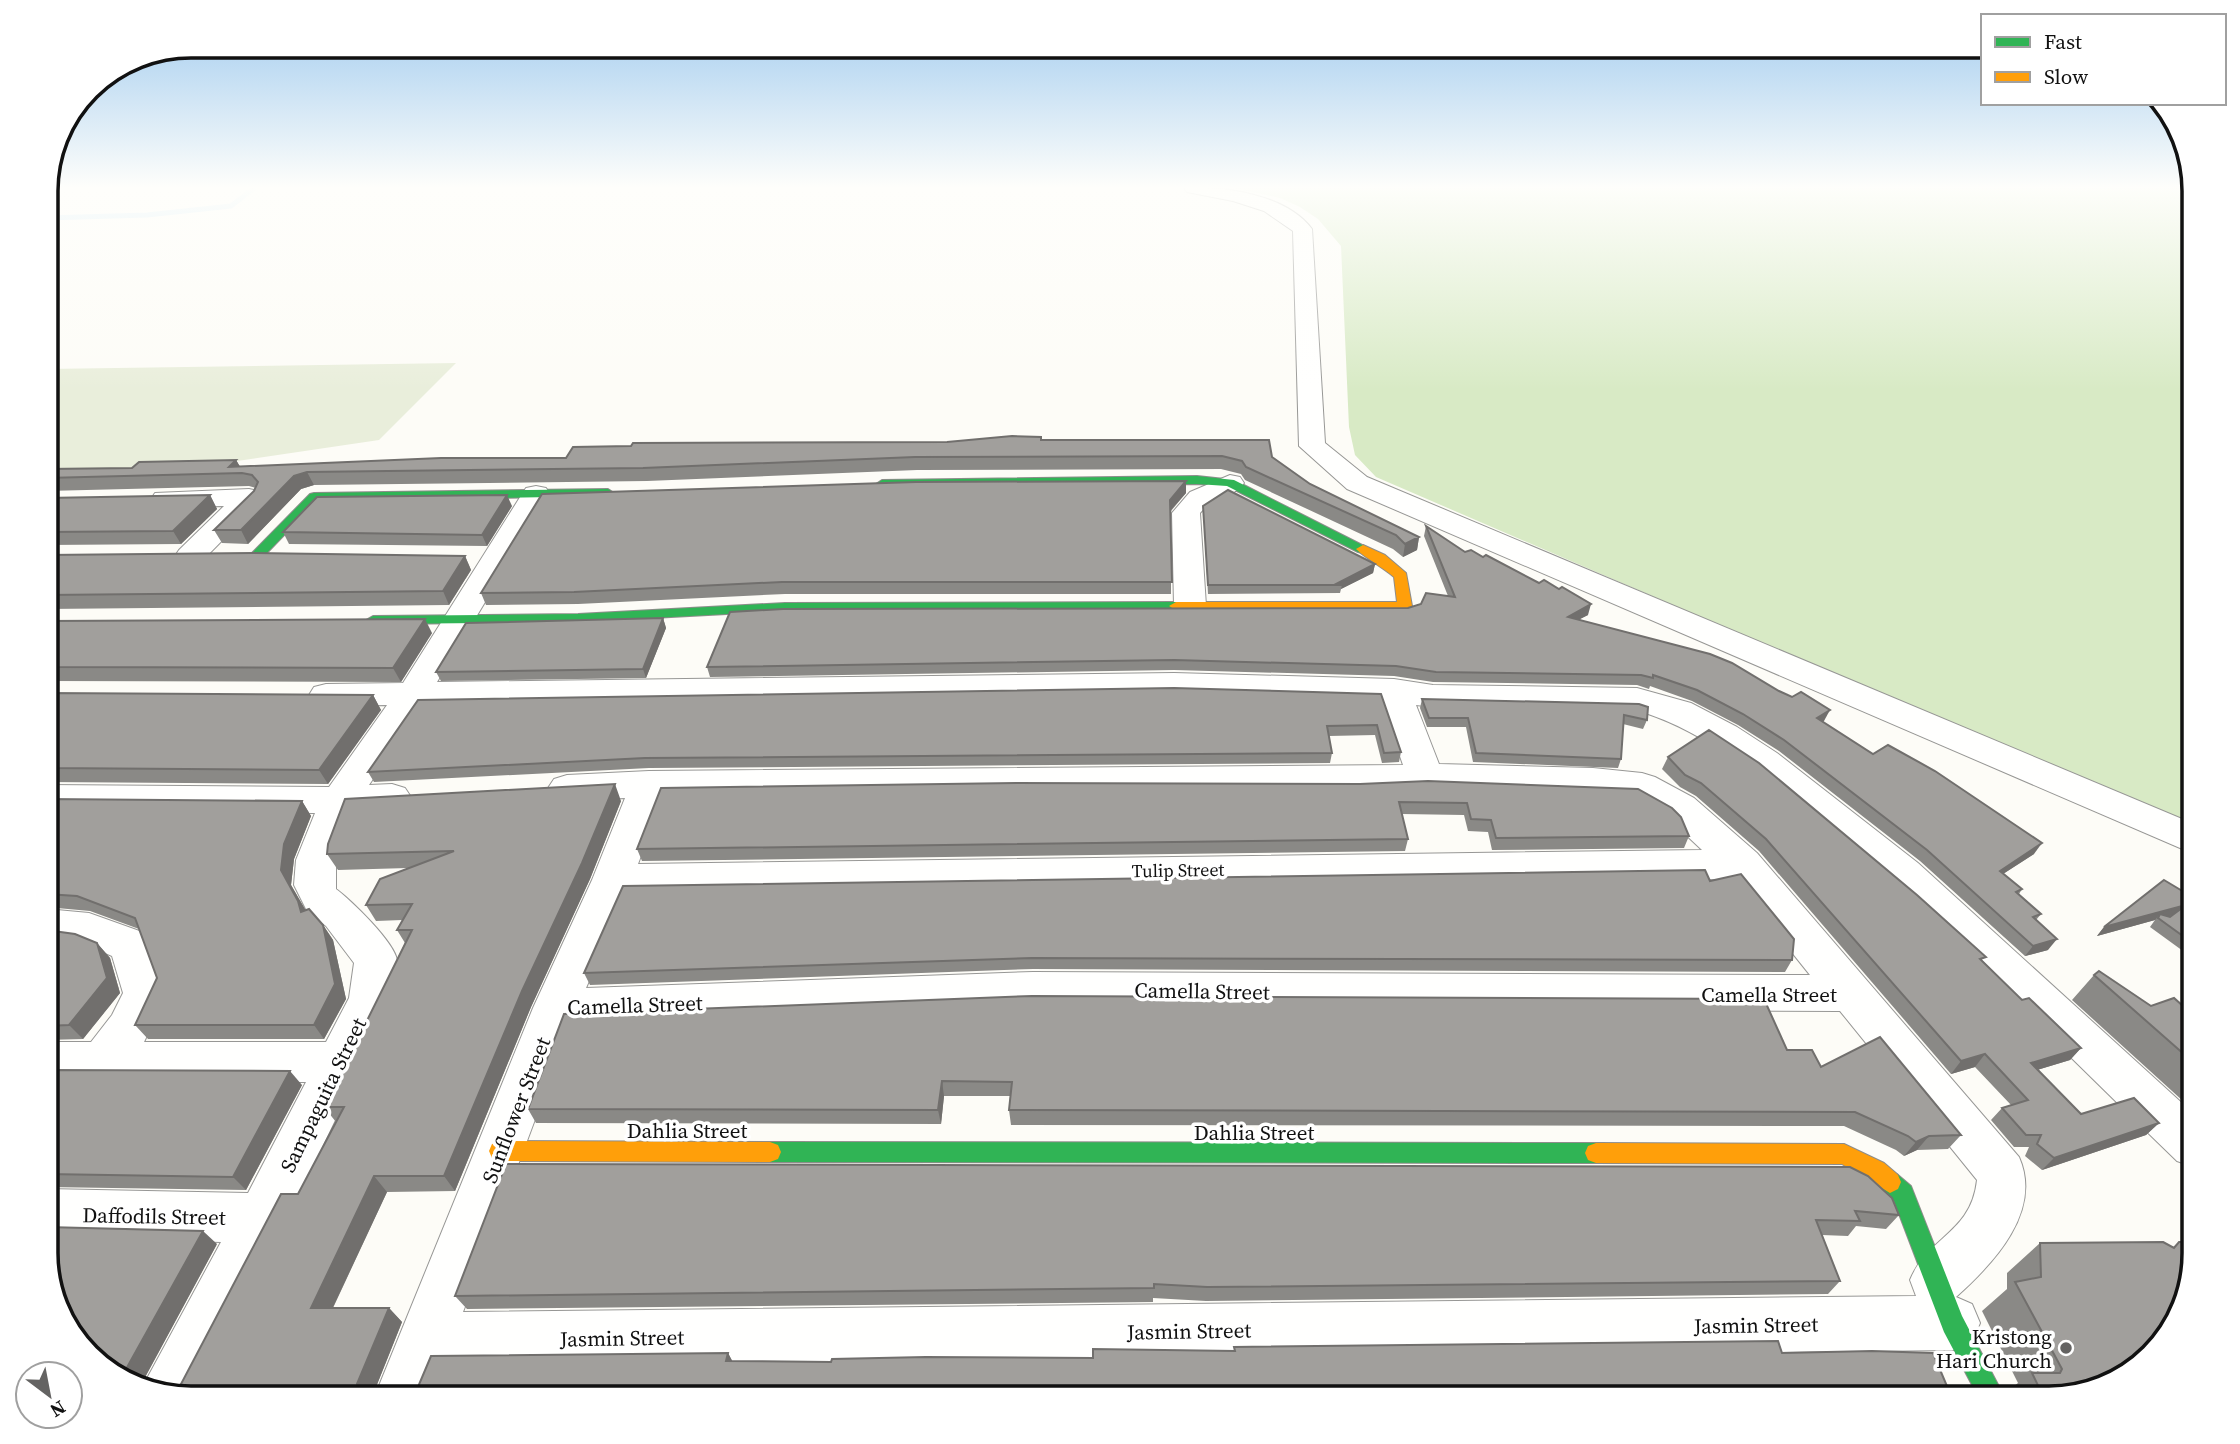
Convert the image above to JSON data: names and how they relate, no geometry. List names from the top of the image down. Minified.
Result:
{"streets":{"street":["Tulip Street","Camella Street","Sampaguita Street","Sunflower Street","Dahlia Street","Daffodils Street","Jasmin Street"]},"crossings":[["Tulip Street","Sunflower Street"],["Camella Street","Sunflower Street"],["Sampaguita Street","Daffodils Street"],["Sunflower Street","Dahlia Street"],["Sunflower Street","Jasmin Street"],["Dahlia Street","Jasmin Street"]],"places":["Kristong Hari Church"],"legend":["Fast","Slow"],"north":"bottom right"}
